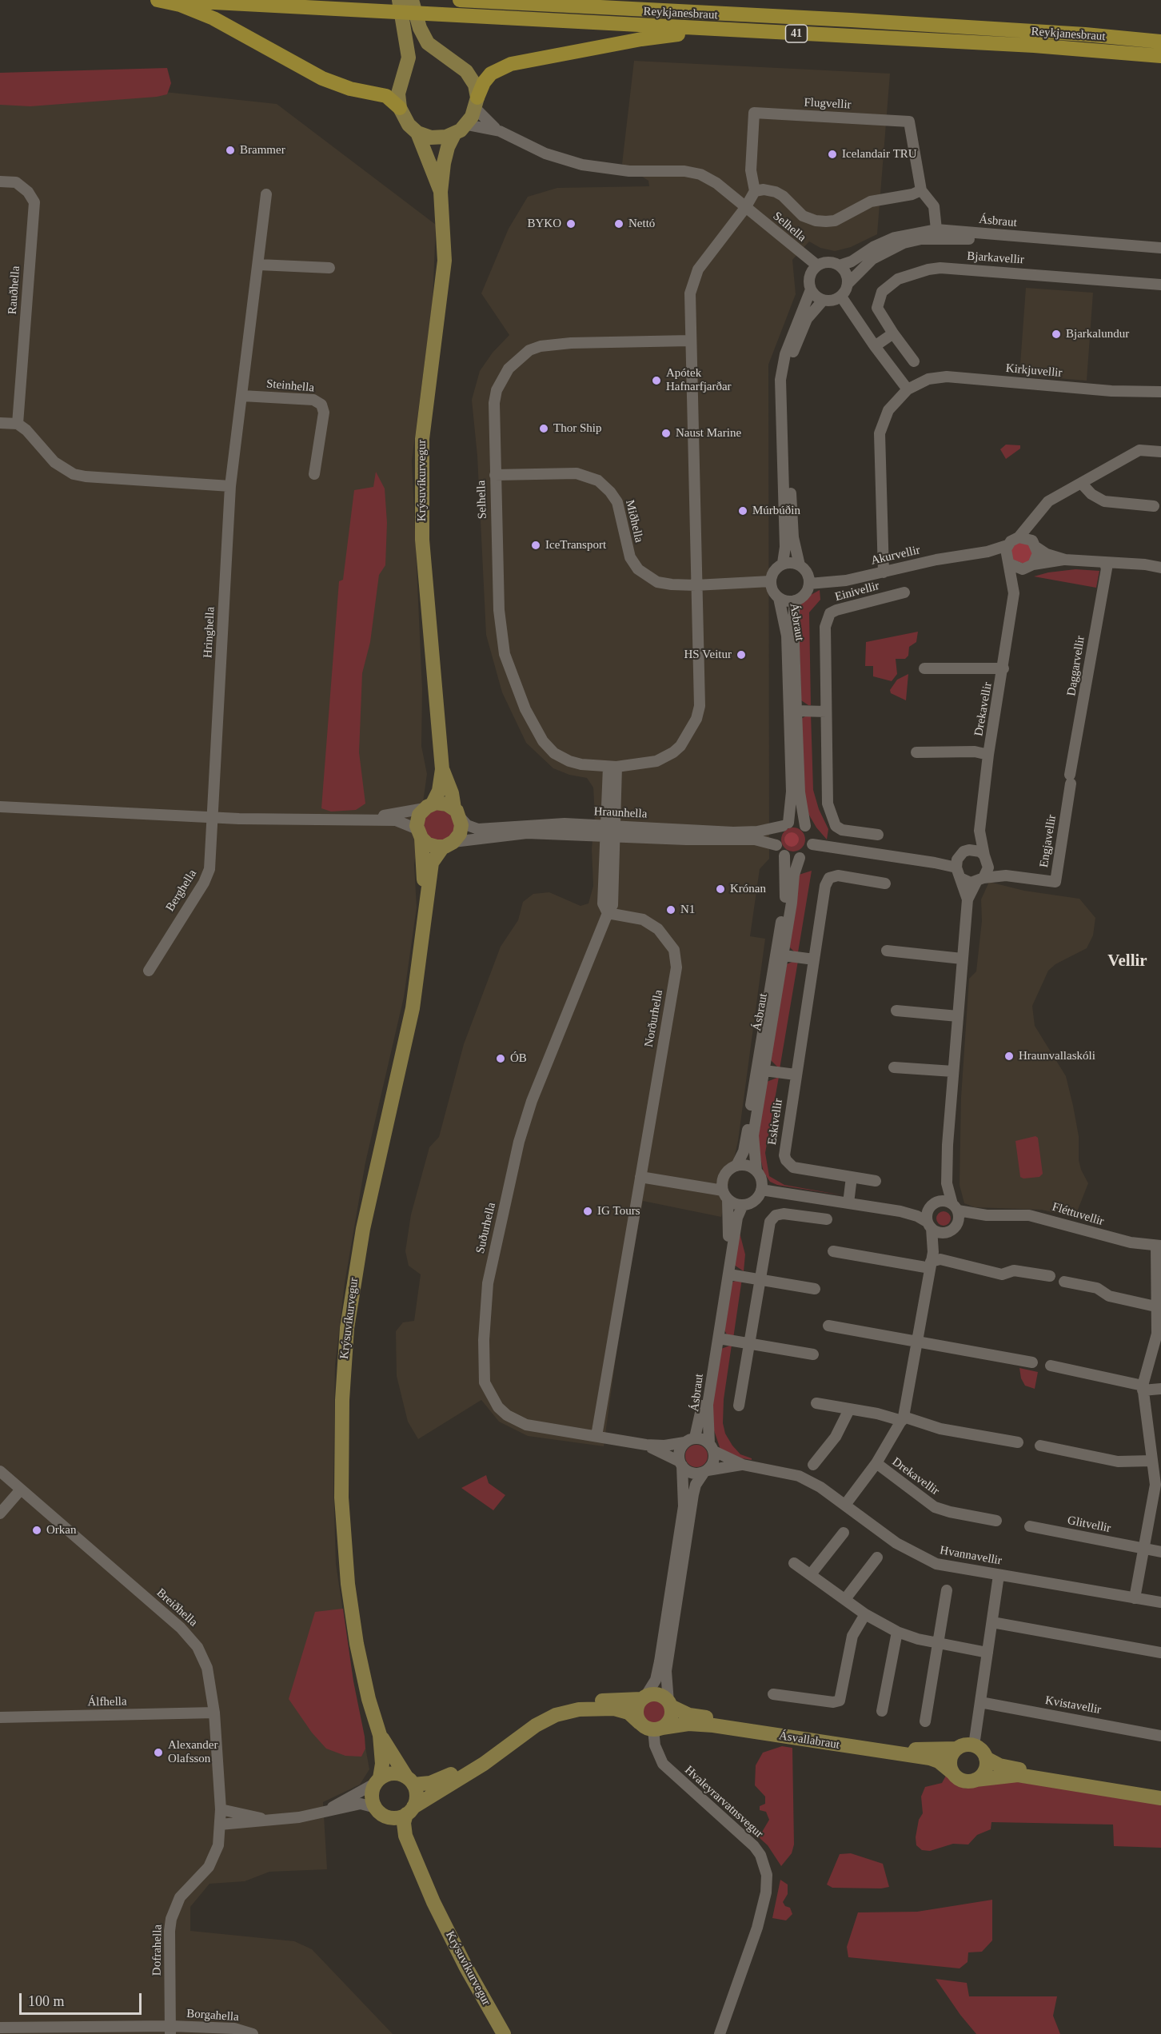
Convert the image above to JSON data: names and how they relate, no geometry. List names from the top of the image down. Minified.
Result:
{"streets":{"highway":["Reykjanesbraut","41"],"main road":["Krýsuvíkurvegur","Ásvallabraut"],"street":["Flugvellir","Ásbraut","Selhella","Bjarkavellir","Rauðhella","Kirkjuvellir","Steinhella","Miðhella","Akurvellir","Einivellir","Hringhella","Daggarvellir","Drekavellir","Hraunhella","Engjavellir","Berghella","Norðurhella","Eskivellir","Fléttuvellir","Suðurhella","Glitvellir","Hvannavellir","Breiðhella","Álfhella","Kvistavellir","Hvaleyrarvatnsvegur","Dofrahella","Borgahella"]},"crossings":[["Flugvellir","Ásbraut"],["Ásbraut","Selhella"],["Ásbraut","Miðhella"],["Ásbraut","Akurvellir"],["Ásbraut","Hraunhella"],["Ásbraut","Suðurhella"],["Ásbraut","Hvannavellir"],["Selhella","Miðhella"],["Kirkjuvellir","Akurvellir"],["Krýsuvíkurvegur","Hraunhella"],["Miðhella","Akurvellir"],["Akurvellir","Drekavellir"],["Hringhella","Berghella"],["Daggarvellir","Engjavellir"],["Drekavellir","Engjavellir"],["Drekavellir","Fléttuvellir"],["Drekavellir","Hvannavellir"],["Hraunhella","Suðurhella"],["Norðurhella","Suðurhella"],["Suðurhella","Hvannavellir"],["Breiðhella","Álfhella"],["Breiðhella","Dofrahella"],["Ásvallabraut","Hvaleyrarvatnsvegur"],["Dofrahella","Borgahella"]],"districts":["Vellir"],"places":["Brammer","Icelandair TRU","BYKO","Nettó","Bjarkalundur","Apótek Hafnarfjarðar","Thor Ship","Naust Marine","Múrbúðin","IceTransport","HS Veitur","Krónan","N1","Hraunvallaskóli","ÓB","IG Tours","Orkan","Alexander Olafsson"],"scale_bar":"100 m"}
